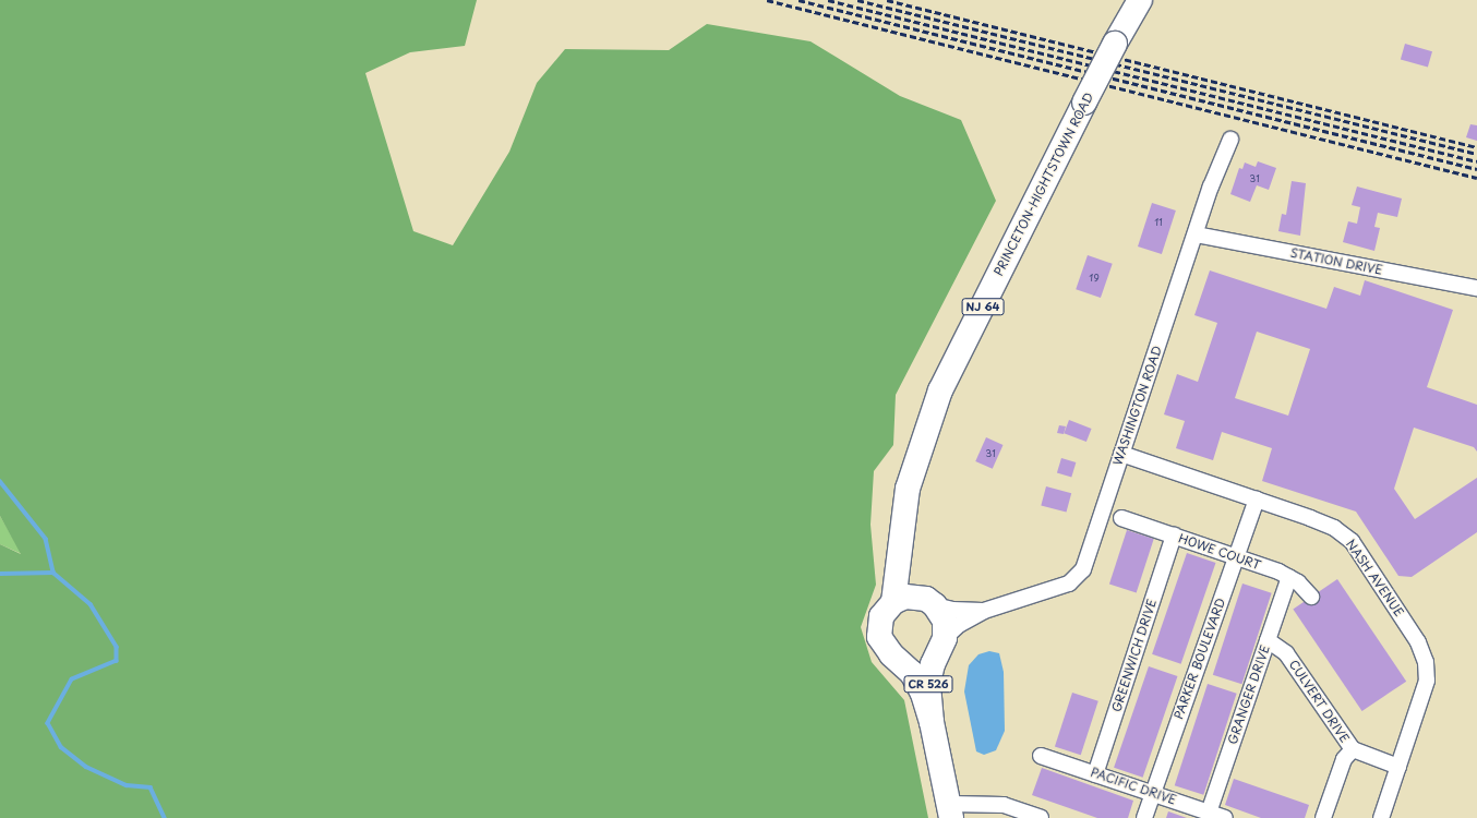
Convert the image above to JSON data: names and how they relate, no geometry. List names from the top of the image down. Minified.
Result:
{"streets":{"main road":["PRINCETON-HIGHTSTOWN ROAD","NJ 64","WASHINGTON ROAD","CR 526"],"street":["STATION DRIVE","HOWE COURT","NASH AVENUE","GREENWICH DRIVE","PARKER BOULEVARD","GRANGER DRIVE","CULVERT DRIVE","PACIFIC DRIVE"]},"crossings":[["PRINCETON-HIGHTSTOWN ROAD","WASHINGTON ROAD"],["STATION DRIVE","WASHINGTON ROAD"],["WASHINGTON ROAD","NASH AVENUE"],["HOWE COURT","GREENWICH DRIVE"],["HOWE COURT","PARKER BOULEVARD"],["HOWE COURT","GRANGER DRIVE"],["NASH AVENUE","PARKER BOULEVARD"],["NASH AVENUE","CULVERT DRIVE"],["GREENWICH DRIVE","PACIFIC DRIVE"],["PARKER BOULEVARD","PACIFIC DRIVE"],["GRANGER DRIVE","CULVERT DRIVE"],["GRANGER DRIVE","PACIFIC DRIVE"]],"house_numbers":["31","11","19","31"]}
